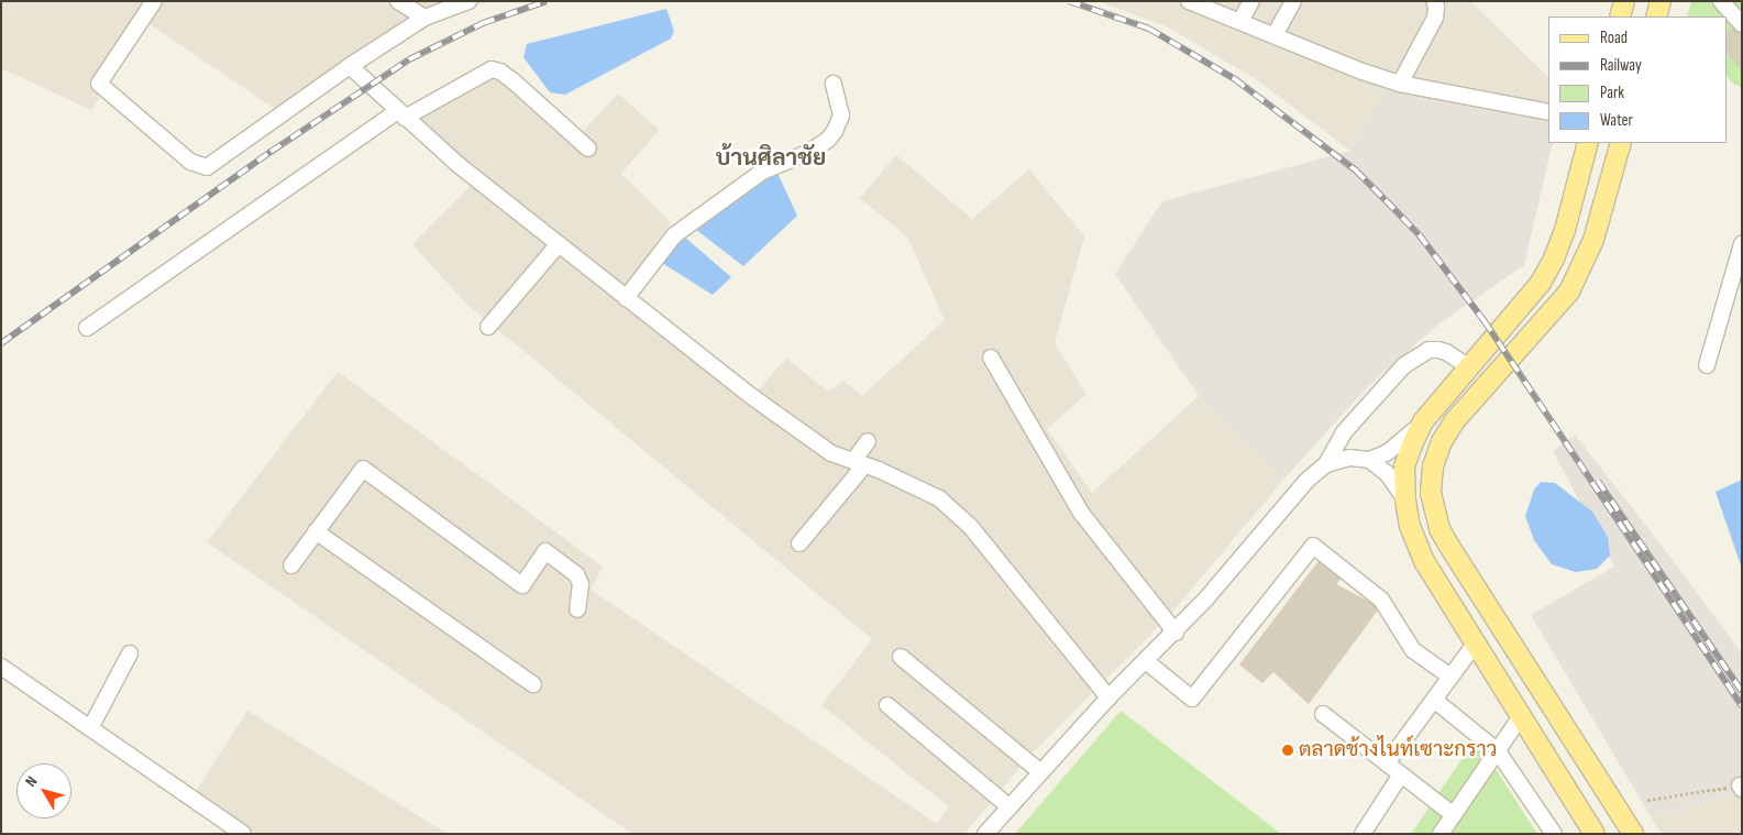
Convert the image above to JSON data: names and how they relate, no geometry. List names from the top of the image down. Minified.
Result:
{"districts":["บ้านศิลาชัย"],"places":["ตลาดช้างไนท์เซาะกราว"],"legend":["Road","Railway","Park","Water"],"north":"top left"}
